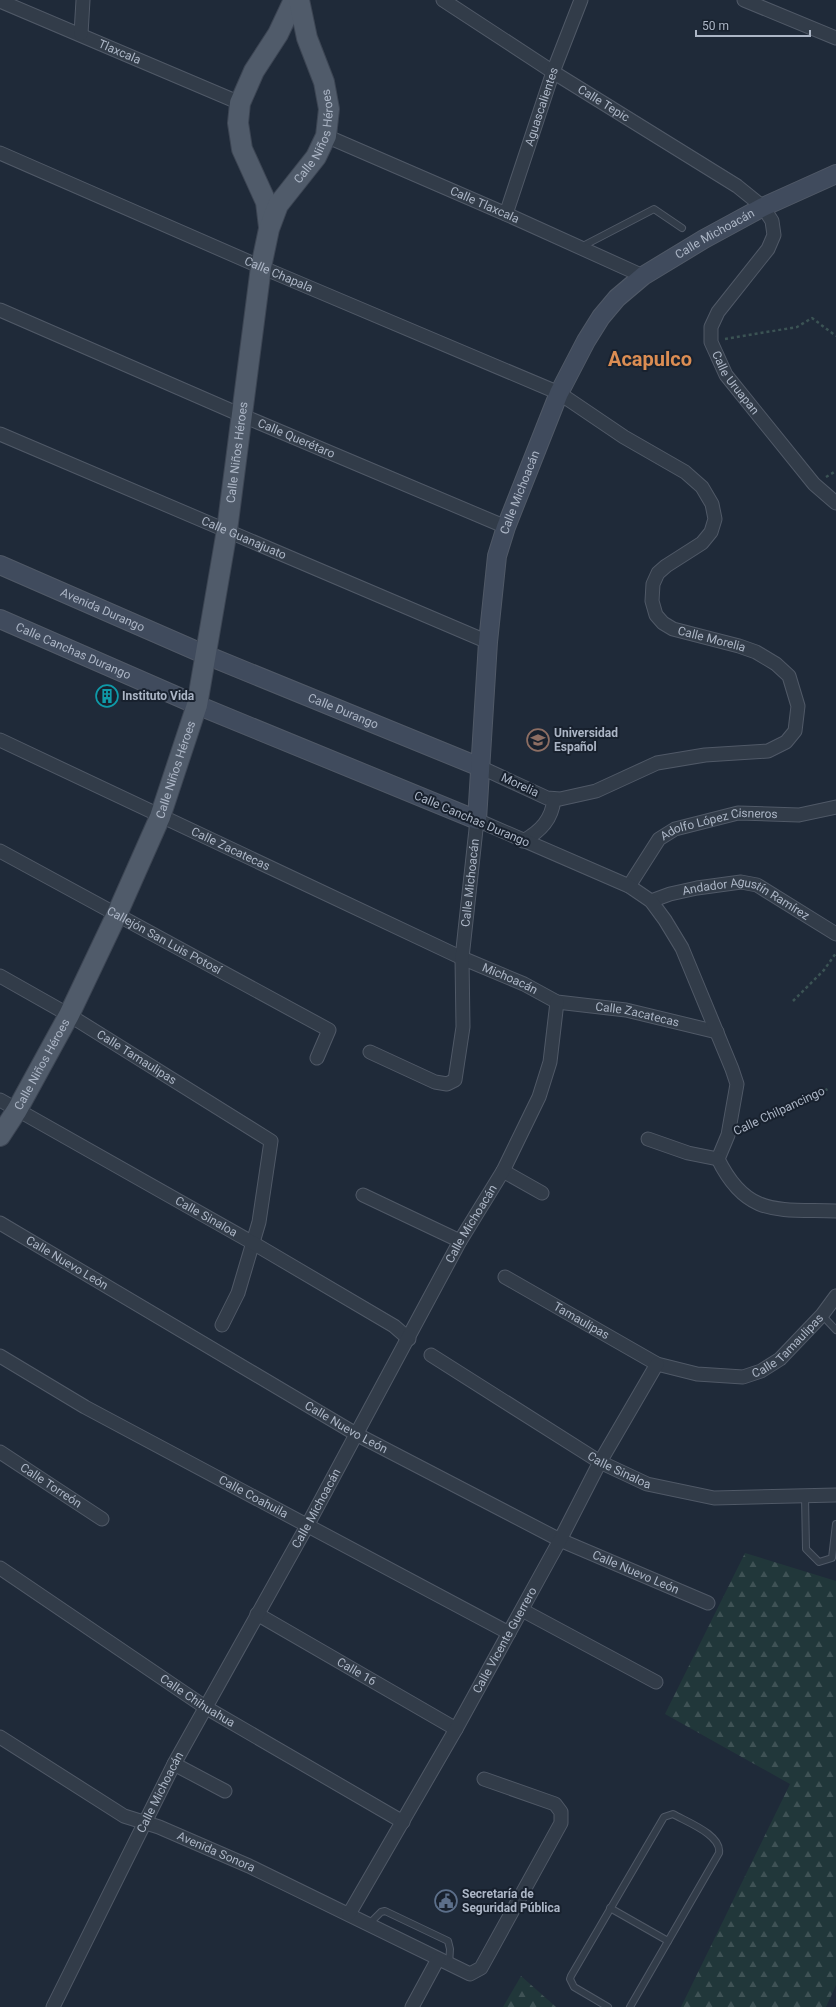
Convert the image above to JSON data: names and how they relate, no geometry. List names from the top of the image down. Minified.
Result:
{"streets":{"main road":["Calle Niños Héroes"],"street":["Tlaxcala","Calle Tepic","Aguascalientes","Calle Tlaxcala","Calle Michoacán","Calle Chapala","Calle Uruapan","Calle Querétaro","Calle Guanajuato","Avenida Durango","Calle Morelia","Calle Canchas Durango","Calle Durango","Morelia","Adolfo López Cisneros","Calle Zacatecas","Andador Agustín Ramírez","Callejón San Luis Potosí","Michoacán","Calle Tamaulipas","Calle Sinaloa","Calle Nuevo León","Tamaulipas","Calle Torreón","Calle Coahuila","Calle Vicente Guerrero","Calle 16","Calle Chihuahua","Avenida Sonora"],"path":["Calle Chilpancingo"]},"crossings":[["Tlaxcala","Calle Niños Héroes"],["Calle Tepic","Aguascalientes"],["Calle Tepic","Calle Michoacán"],["Calle Tepic","Calle Uruapan"],["Aguascalientes","Calle Tlaxcala"],["Calle Niños Héroes","Calle Tlaxcala"],["Calle Niños Héroes","Calle Chapala"],["Calle Niños Héroes","Calle Querétaro"],["Calle Niños Héroes","Calle Guanajuato"],["Calle Niños Héroes","Avenida Durango"],["Calle Niños Héroes","Calle Canchas Durango"],["Calle Niños Héroes","Calle Durango"],["Calle Niños Héroes","Calle Zacatecas"],["Calle Niños Héroes","Callejón San Luis Potosí"],["Calle Niños Héroes","Calle Tamaulipas"],["Calle Niños Héroes","Calle Sinaloa"],["Calle Tlaxcala","Calle Michoacán"],["Calle Michoacán","Calle Chapala"],["Calle Michoacán","Calle Uruapan"],["Calle Michoacán","Calle Querétaro"],["Calle Michoacán","Calle Guanajuato"],["Calle Michoacán","Calle Morelia"],["Calle Michoacán","Calle Canchas Durango"],["Calle Michoacán","Calle Durango"],["Calle Michoacán","Morelia"],["Calle Michoacán","Calle Zacatecas"],["Calle Michoacán","Michoacán"],["Calle Michoacán","Calle Sinaloa"],["Calle Michoacán","Calle Nuevo León"],["Calle Michoacán","Calle Coahuila"],["Calle Michoacán","Calle 16"],["Calle Michoacán","Calle Chihuahua"],["Calle Michoacán","Avenida Sonora"],["Calle Chapala","Calle Morelia"],["Avenida Durango","Calle Durango"],["Calle Morelia","Morelia"],["Calle Canchas Durango","Adolfo López Cisneros"],["Calle Canchas Durango","Calle Zacatecas"],["Calle Canchas Durango","Andador Agustín Ramírez"],["Calle Canchas Durango","Calle Chilpancingo"],["Calle Durango","Morelia"],["Calle Zacatecas","Michoacán"],["Calle Tamaulipas","Calle Sinaloa"],["Calle Tamaulipas","Tamaulipas"],["Calle Tamaulipas","Calle Vicente Guerrero"],["Calle Sinaloa","Calle Vicente Guerrero"],["Calle Nuevo León","Calle Vicente Guerrero"],["Tamaulipas","Calle Vicente Guerrero"],["Calle Coahuila","Calle Vicente Guerrero"],["Calle Vicente Guerrero","Calle 16"],["Calle Vicente Guerrero","Calle Chihuahua"],["Calle Vicente Guerrero","Avenida Sonora"]],"districts":["Acapulco"],"places":{"building":["Instituto Vida"],"school or university":["Universidad Español"],"public building":["Secretaría de Seguridad Pública"]},"scale_bar":"50 m"}
